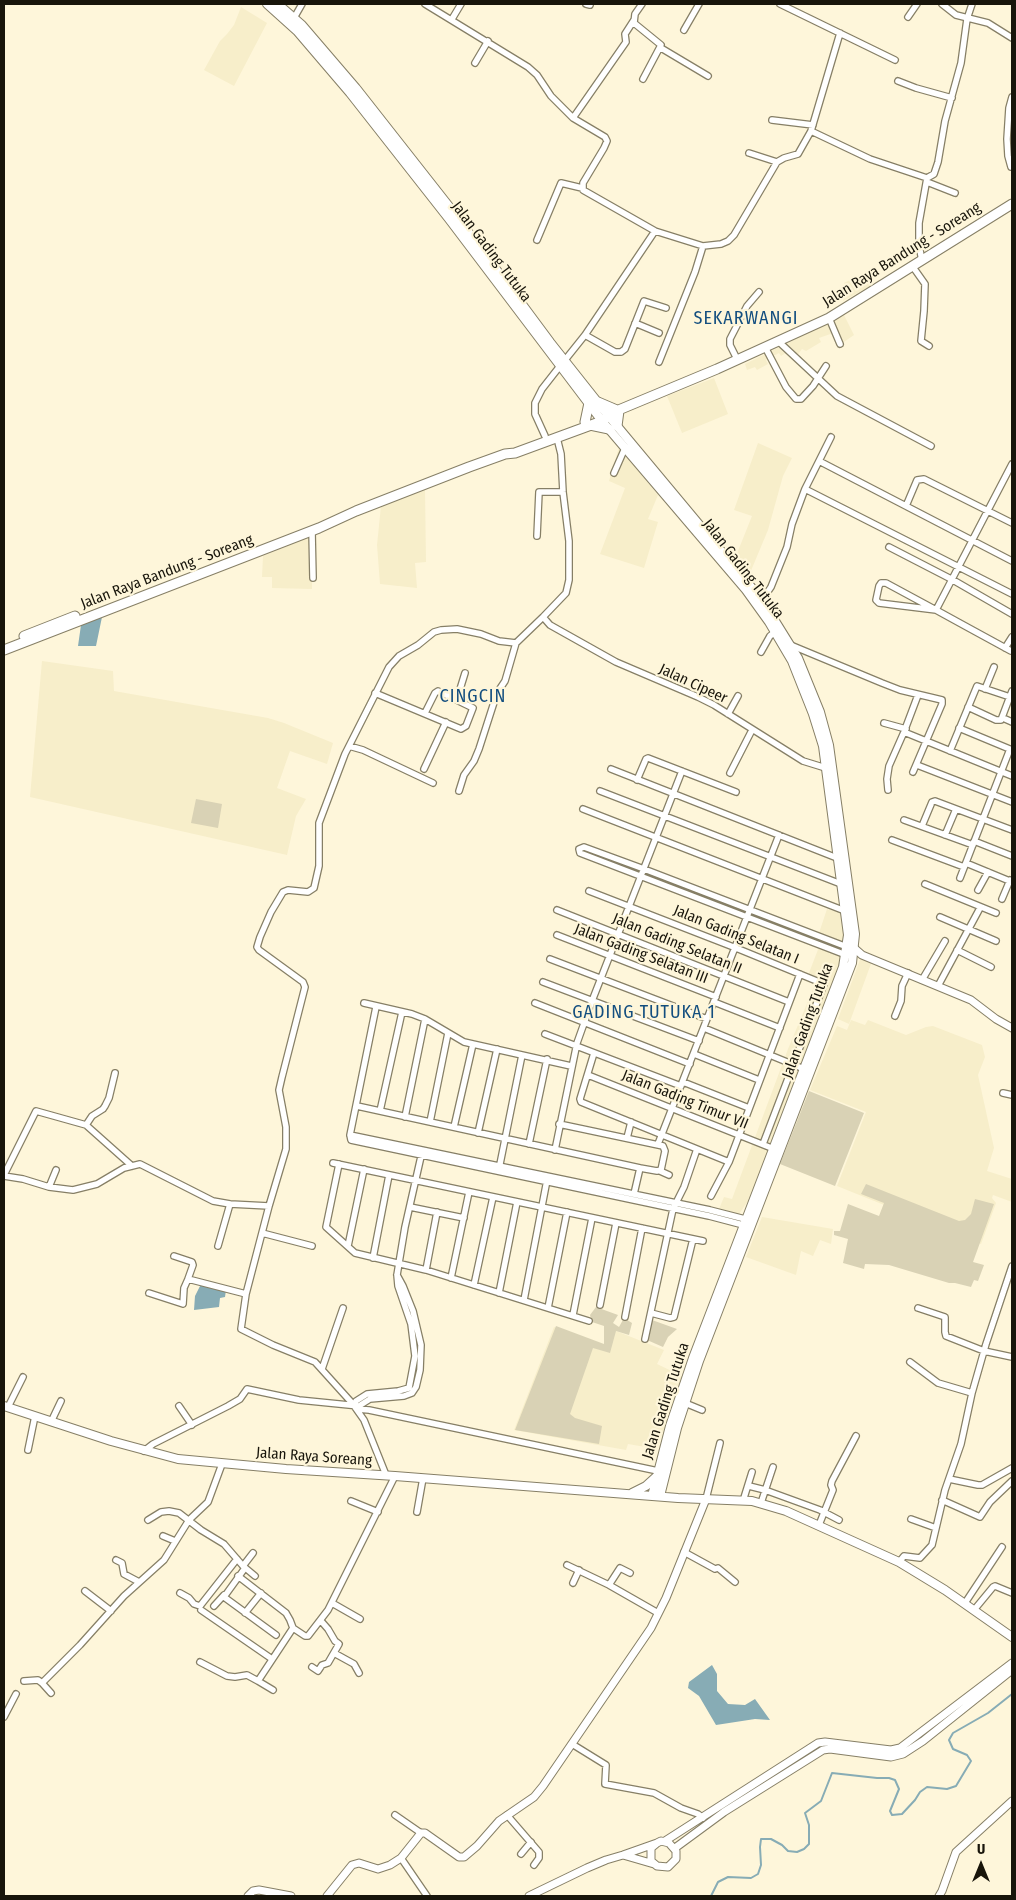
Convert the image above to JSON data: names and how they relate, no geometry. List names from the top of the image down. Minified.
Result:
{"streets":{"main road":["Jalan Gading Tutuka","Jalan Raya Bandung - Soreang","Jalan Raya Soreang"],"street":["Jalan Cipeer","Jalan Gading Selatan I","Jalan Gading Selatan II","Jalan Gading Selatan III","Jalan Gading Timur VII"]},"crossings":[["Jalan Gading Tutuka","Jalan Raya Bandung - Soreang"],["Jalan Gading Tutuka","Jalan Cipeer"],["Jalan Gading Tutuka","Jalan Gading Timur VII"],["Jalan Gading Tutuka","Jalan Raya Soreang"],["Jalan Gading Selatan I","Jalan Gading Timur VII"]],"districts":["SEKARWANGI","CINGCIN","GADING TUTUKA 1"],"north":"top"}
